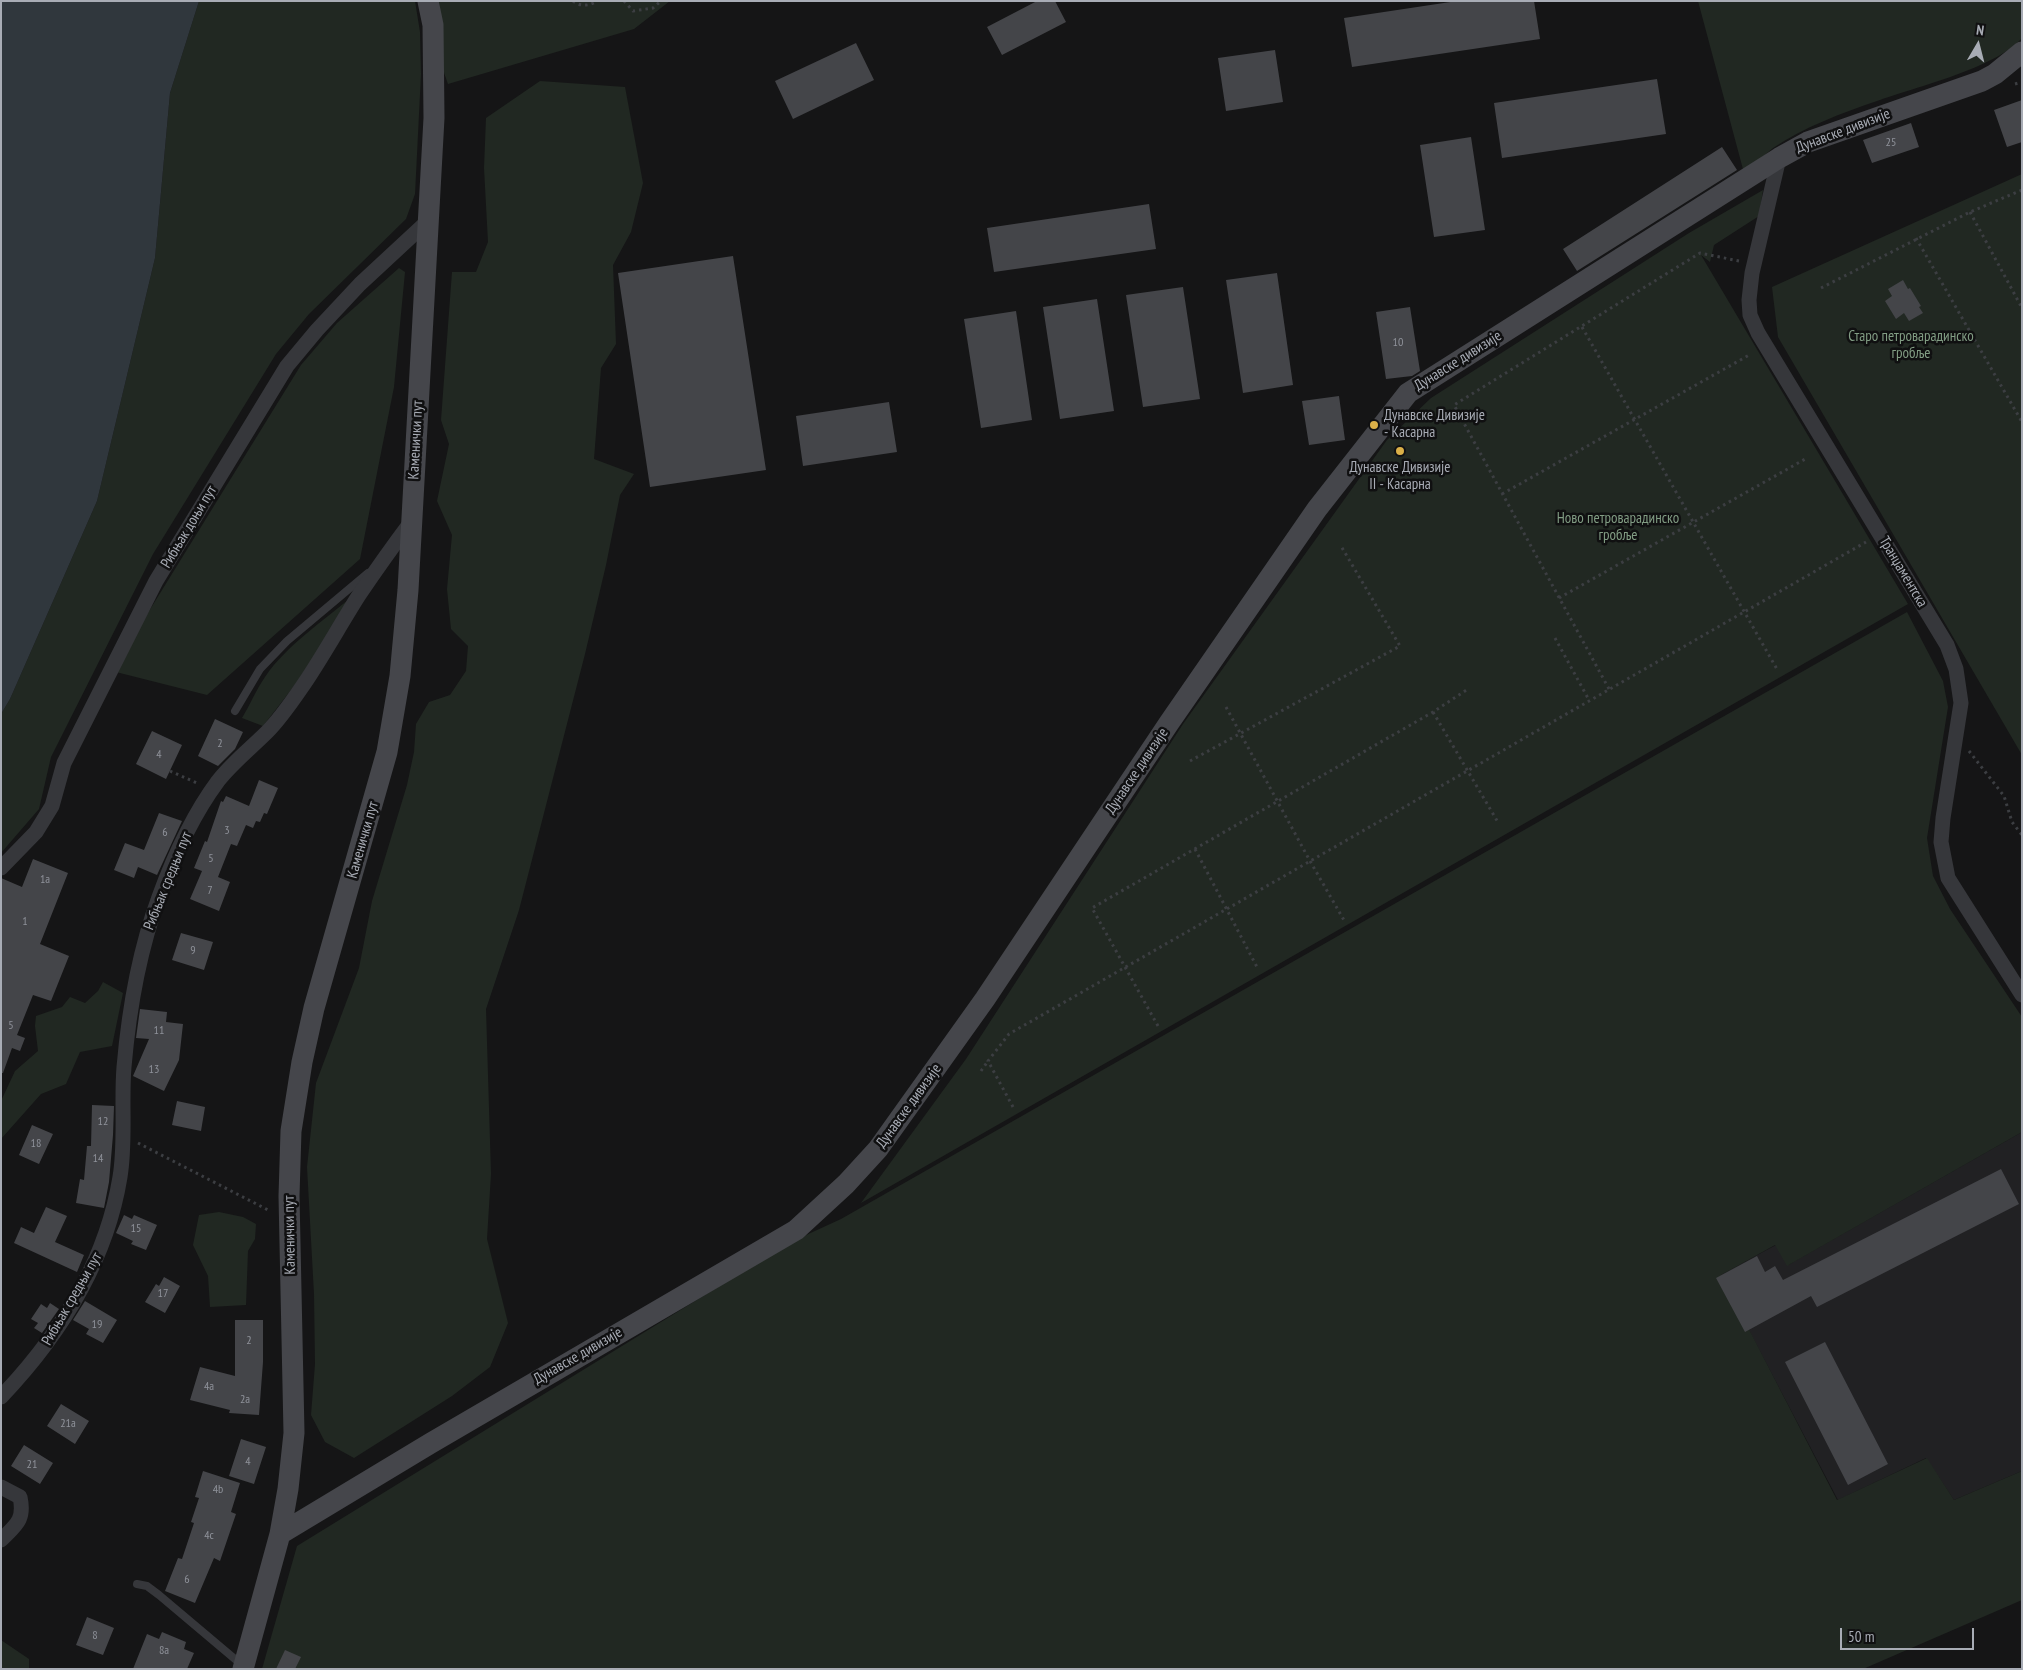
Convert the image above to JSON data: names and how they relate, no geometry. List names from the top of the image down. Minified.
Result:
{"streets":{"street":["Дунавске дивизије","Каменички пут","Рибњак доњи пут","Транџаментска","Рибњак средњи пут"]},"crossings":[["Дунавске дивизије","Каменички пут"],["Дунавске дивизије","Транџаментска"],["Каменички пут","Рибњак доњи пут"],["Каменички пут","Рибњак средњи пут"]],"parks":["Старо петроварадинско гробље","Ново петроварадинско гробље"],"places":["Дунавске Дивизије - Касарна","Дунавске Дивизије II - Касарна"],"house_numbers":["25","10","2","4","3","6","5","1a","7","1","9","5","11","13","12","18","14","15","17","19","2","4a","2a","21a","4","21","4b","4c","6","8","8a"],"scale_bar":"50 m","north":"top"}
